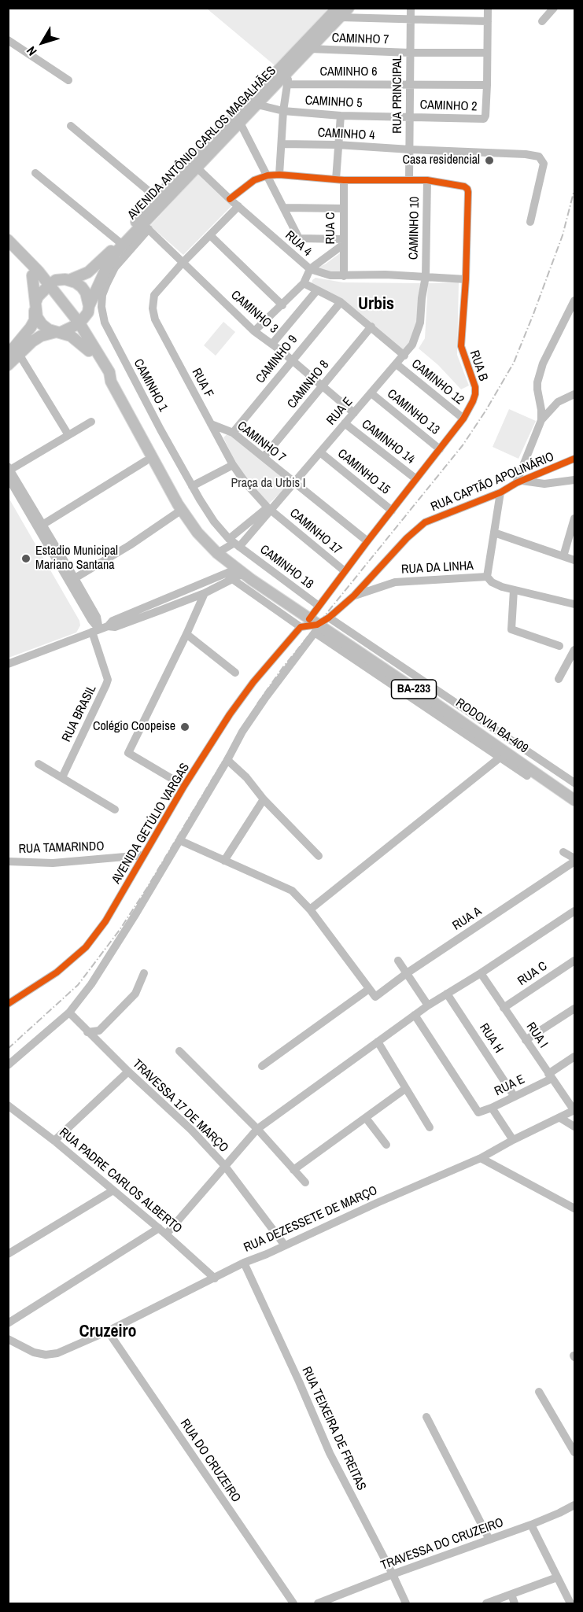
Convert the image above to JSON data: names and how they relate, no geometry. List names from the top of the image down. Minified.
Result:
{"streets":{"main road":["AVENIDA ANTÔNIO CARLOS MAGALHÃES","BA-233","RODOVIA BA-409"],"street":["CAMINHO 7","CAMINHO 6","RUA PRINCIPAL","CAMINHO 5","CAMINHO 2","CAMINHO 4","RUA C","CAMINHO 10","RUA 4","CAMINHO 3","CAMINHO 9","RUA B","CAMINHO 12","RUA F","CAMINHO 8","CAMINHO 1","RUA E","CAMINHO 13","CAMINHO 14","CAMINHO 15","RUA CAPTÃO APOLINÁRIO","CAMINHO 17","CAMINHO 18","RUA DA LINHA","RUA BRASIL","AVENIDA GETÚLIO VARGAS","RUA TAMARINDO","RUA A","RUA I","RUA H","TRAVESSA 17 DE MARÇO","RUA PADRE CARLOS ALBERTO","RUA DEZESSETE DE MARÇO","RUA TEIXEIRA DE FREITAS","RUA DO CRUZEIRO","TRAVESSA DO CRUZEIRO"]},"crossings":[["CAMINHO 7","RUA PRINCIPAL"],["CAMINHO 7","AVENIDA ANTÔNIO CARLOS MAGALHÃES"],["CAMINHO 7","CAMINHO 9"],["CAMINHO 7","RUA B"],["CAMINHO 7","RUA F"],["CAMINHO 7","CAMINHO 8"],["CAMINHO 7","RUA E"],["CAMINHO 6","RUA PRINCIPAL"],["RUA PRINCIPAL","CAMINHO 5"],["RUA PRINCIPAL","CAMINHO 2"],["RUA PRINCIPAL","CAMINHO 4"],["RUA PRINCIPAL","RUA B"],["CAMINHO 5","CAMINHO 2"],["CAMINHO 5","AVENIDA ANTÔNIO CARLOS MAGALHÃES"],["CAMINHO 5","RUA C"],["CAMINHO 4","RUA C"],["AVENIDA ANTÔNIO CARLOS MAGALHÃES","RUA 4"],["AVENIDA ANTÔNIO CARLOS MAGALHÃES","CAMINHO 3"],["AVENIDA ANTÔNIO CARLOS MAGALHÃES","CAMINHO 1"],["AVENIDA ANTÔNIO CARLOS MAGALHÃES","BA-233"],["RUA C","RUA 4"],["RUA C","RUA B"],["RUA C","RUA I"],["CAMINHO 10","RUA 4"],["CAMINHO 10","RUA B"],["CAMINHO 10","RUA E"],["RUA 4","RUA B"],["RUA 4","RUA F"],["RUA 4","RUA E"],["CAMINHO 3","CAMINHO 9"],["CAMINHO 3","RUA F"],["CAMINHO 3","CAMINHO 8"],["CAMINHO 3","CAMINHO 1"],["CAMINHO 3","RUA E"],["RUA B","CAMINHO 12"],["RUA B","CAMINHO 13"],["RUA B","CAMINHO 14"],["RUA B","CAMINHO 15"],["RUA B","RUA CAPTÃO APOLINÁRIO"],["RUA B","CAMINHO 17"],["RUA B","CAMINHO 18"],["RUA B","RODOVIA BA-409"],["CAMINHO 12","RUA E"],["RUA F","RUA E"],["RUA F","CAMINHO 17"],["CAMINHO 1","RUA E"],["CAMINHO 1","CAMINHO 18"],["RUA E","CAMINHO 13"],["RUA E","CAMINHO 14"],["RUA E","CAMINHO 15"],["RUA E","CAMINHO 17"],["RUA E","CAMINHO 18"],["RUA E","BA-233"],["RUA E","RUA I"],["RUA E","RUA H"],["RUA CAPTÃO APOLINÁRIO","RUA DA LINHA"],["RUA CAPTÃO APOLINÁRIO","RODOVIA BA-409"],["BA-233","RODOVIA BA-409"],["AVENIDA GETÚLIO VARGAS","RUA TAMARINDO"],["RUA I","RUA DEZESSETE DE MARÇO"],["TRAVESSA 17 DE MARÇO","RUA DEZESSETE DE MARÇO"],["RUA PADRE CARLOS ALBERTO","RUA DEZESSETE DE MARÇO"],["RUA DEZESSETE DE MARÇO","RUA TEIXEIRA DE FREITAS"],["RUA DEZESSETE DE MARÇO","RUA DO CRUZEIRO"],["RUA TEIXEIRA DE FREITAS","TRAVESSA DO CRUZEIRO"]],"districts":["Urbis","Cruzeiro"],"parks":["Praça da Urbis I"],"places":["Casa residencial","Estadio Municipal Mariano Santana","Colégio Coopeise"],"north":"bottom left"}
